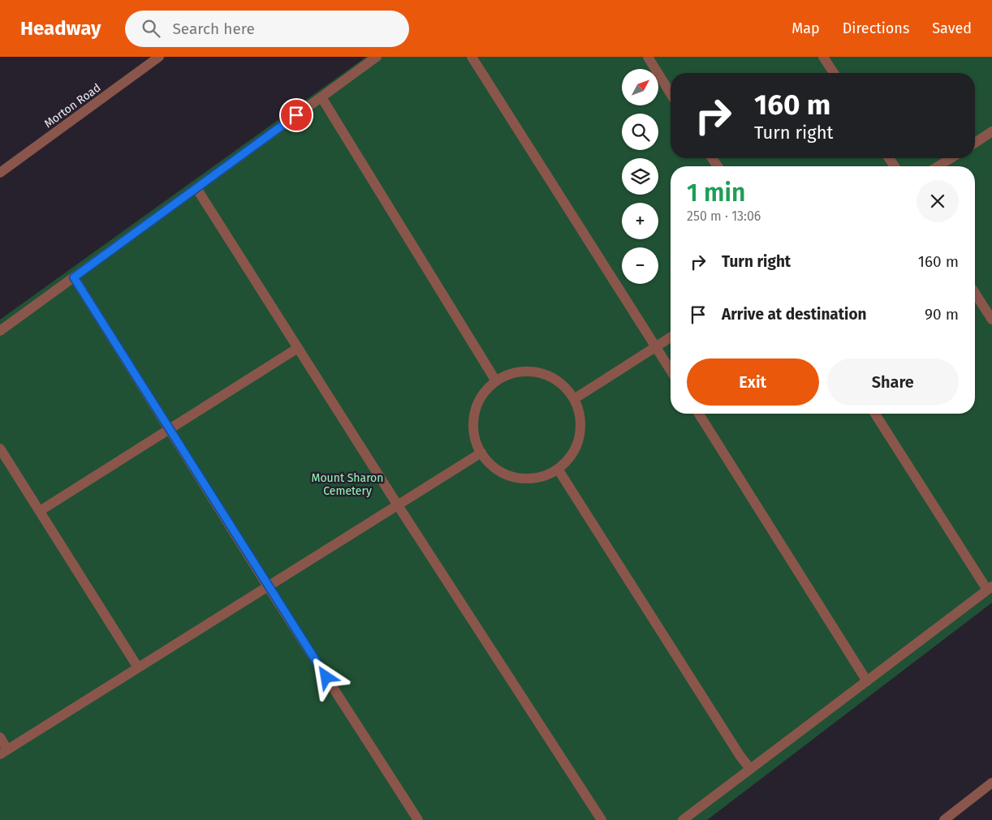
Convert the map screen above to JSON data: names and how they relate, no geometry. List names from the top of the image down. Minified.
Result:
{"streets":{"street":["Morton Road"]},"parks":["Mount Sharon Cemetery"],"north":"top right","page":{"header":"Headway","search":"Search here","nav":["Map","Directions","Saved"],"map_buttons":["+","−"],"turn":["160 m","Turn right"],"heading":["1 min","250 m · 13:06"],"list":[{"name":"Turn right","value":"160 m"},{"name":"Arrive at destination","value":"90 m"}],"buttons":["Exit","Share"]}}
